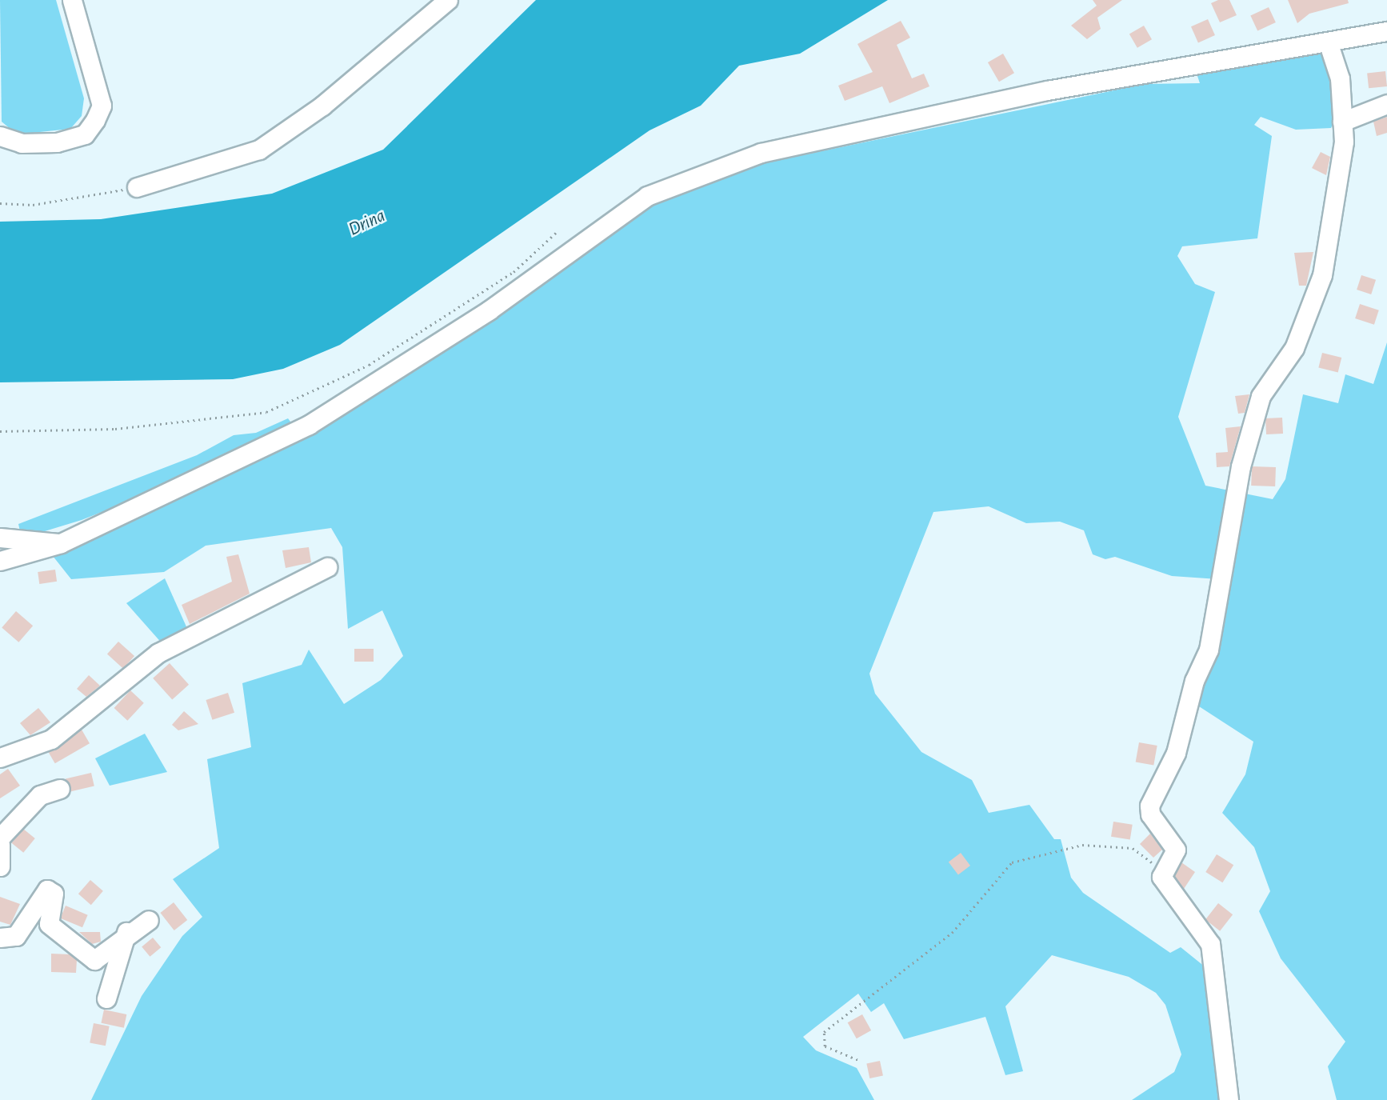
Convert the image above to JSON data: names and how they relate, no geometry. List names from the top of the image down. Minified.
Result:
{"water":["Drina"]}
